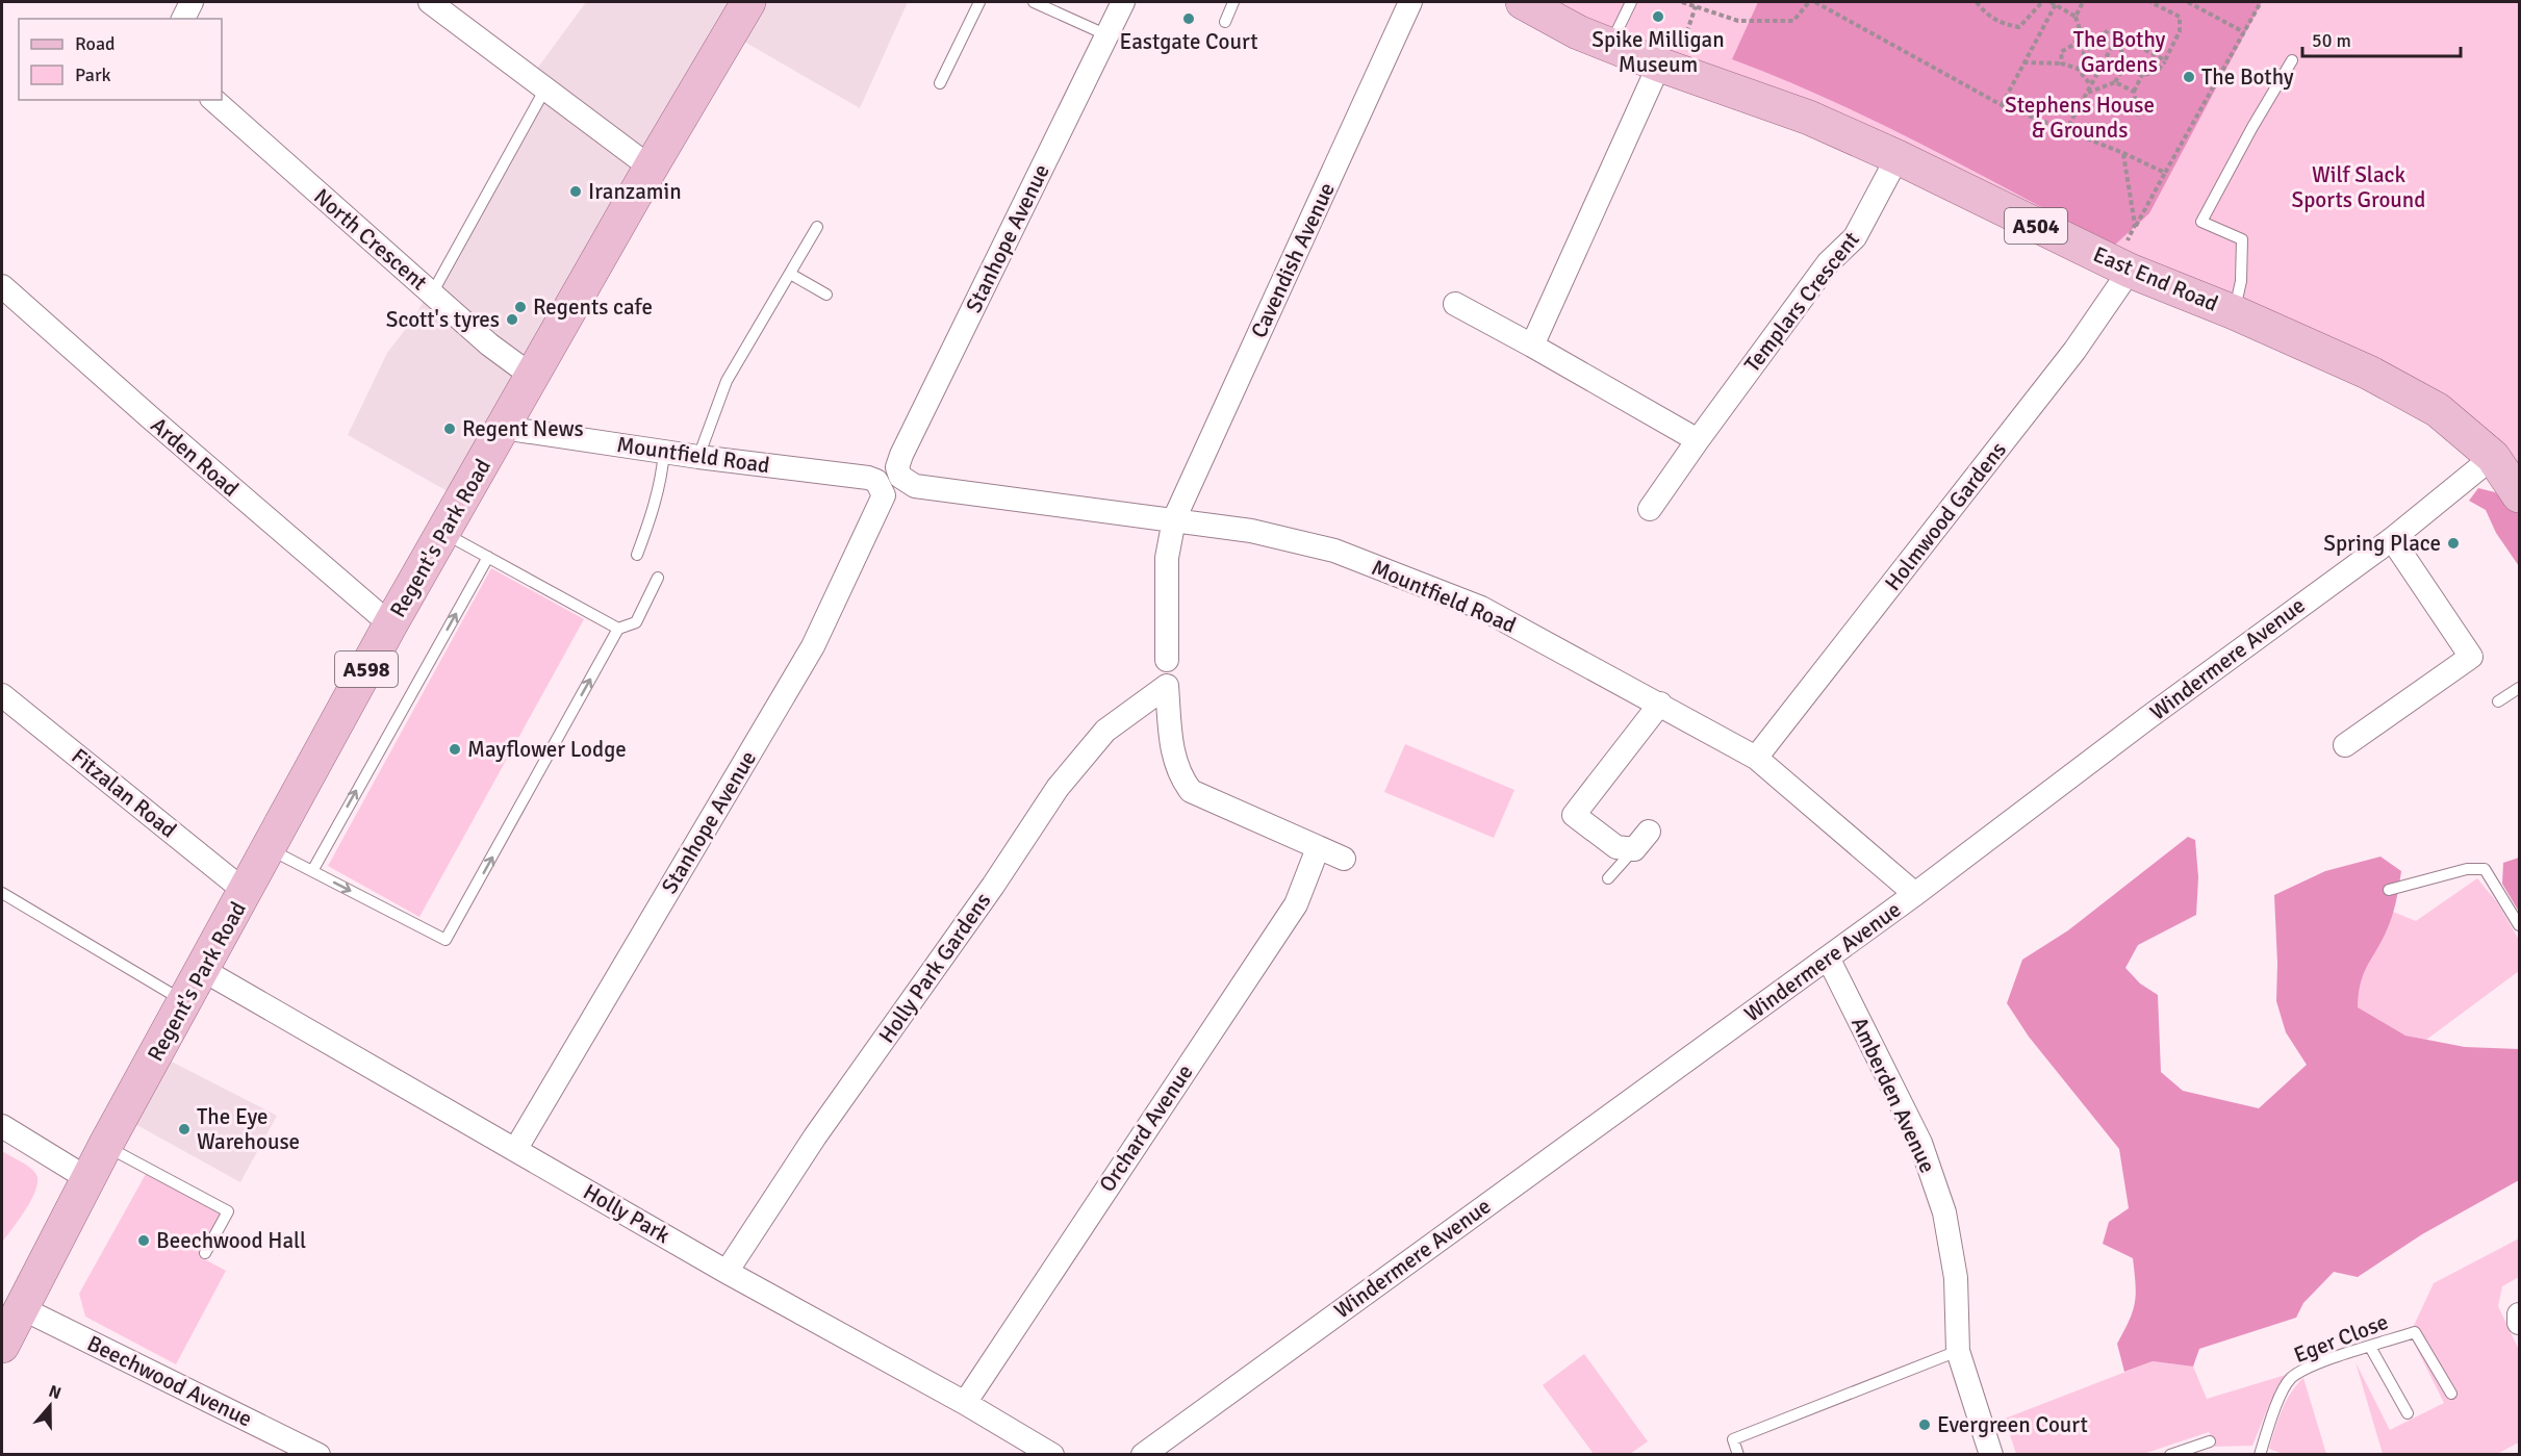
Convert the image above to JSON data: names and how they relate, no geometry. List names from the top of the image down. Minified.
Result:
{"streets":{"main road":["A504","East End Road","Regent's Park Road","A598"],"street":["Stanhope Avenue","North Crescent","Cavendish Avenue","Templars Crescent","Mountfield Road","Arden Road","Holmwood Gardens","Windermere Avenue","Fitzalan Road","Holly Park Gardens","Amberden Avenue","Orchard Avenue","Holly Park","Beechwood Avenue"],"lane":["Eger Close"]},"crossings":[["Stanhope Avenue","Mountfield Road"],["Stanhope Avenue","Holly Park"],["North Crescent","Regent's Park Road"],["Cavendish Avenue","Mountfield Road"],["East End Road","Templars Crescent"],["East End Road","Holmwood Gardens"],["East End Road","Windermere Avenue"],["Mountfield Road","Holmwood Gardens"],["Mountfield Road","Regent's Park Road"],["Mountfield Road","Windermere Avenue"],["Arden Road","Regent's Park Road"],["Regent's Park Road","Fitzalan Road"],["Regent's Park Road","Holly Park"],["Regent's Park Road","Beechwood Avenue"],["Windermere Avenue","Amberden Avenue"],["Holly Park Gardens","Orchard Avenue"],["Holly Park Gardens","Holly Park"],["Orchard Avenue","Holly Park"]],"parks":["The Bothy Gardens","Stephens House & Grounds","Wilf Slack Sports Ground"],"places":["Spike Milligan Museum","Eastgate Court","The Bothy","Iranzamin","Regents cafe","Scott's tyres","Regent News","Spring Place","Mayflower Lodge","The Eye Warehouse","Beechwood Hall","Evergreen Court"],"legend":["Road","Park"],"scale_bar":"50 m","north":"top"}
